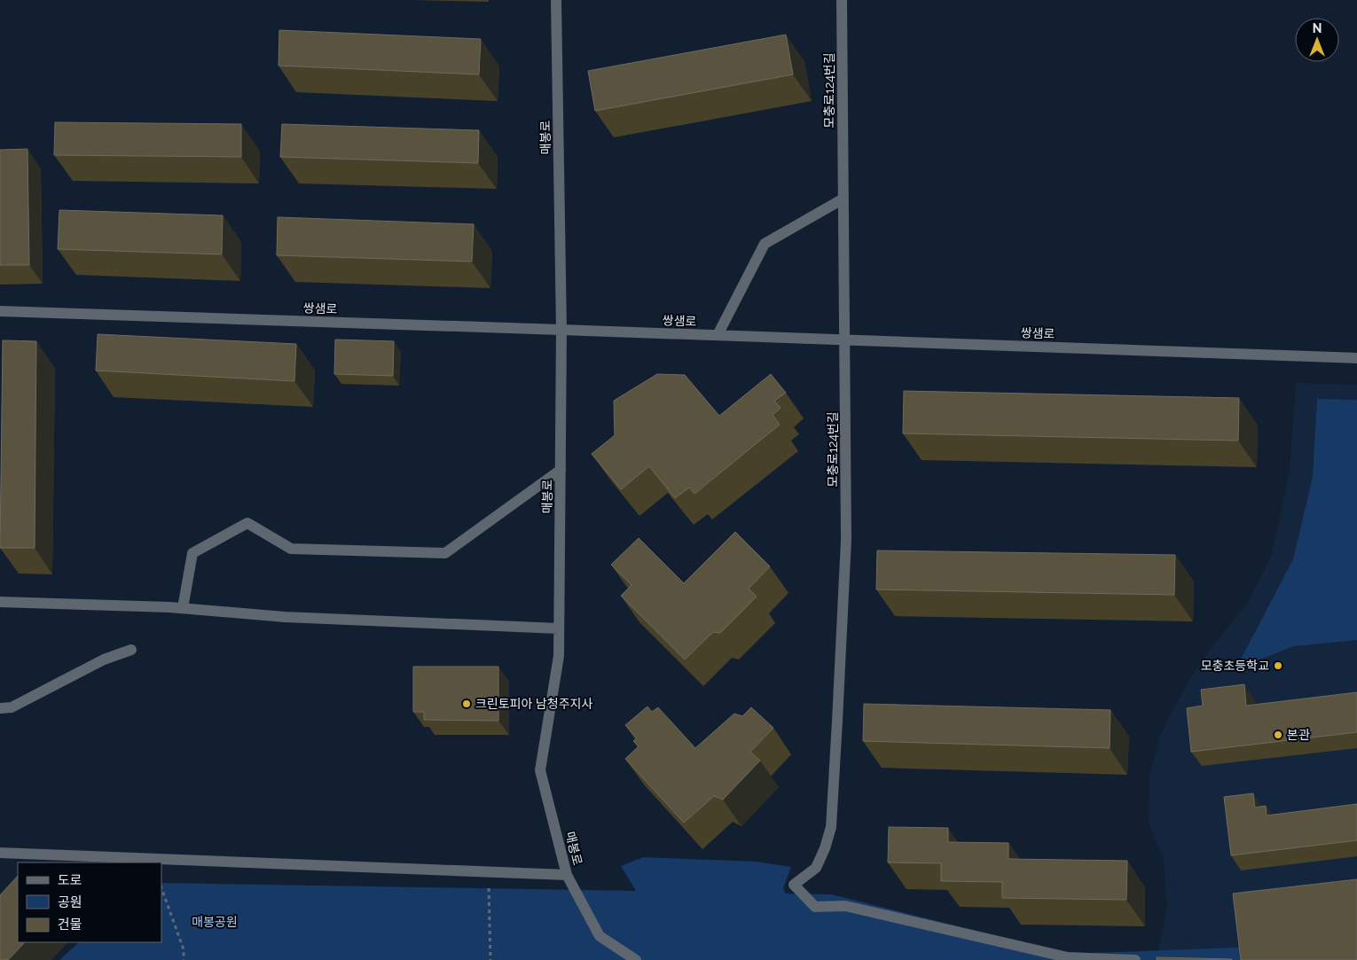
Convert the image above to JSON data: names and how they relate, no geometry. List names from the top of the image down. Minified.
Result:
{"streets":{"street":["모충로124번길","매봉로","쌍샘로"]},"crossings":[["모충로124번길","쌍샘로"],["매봉로","쌍샘로"]],"parks":["매봉공원"],"places":["모충초등학교","크린토피아 남청주지사","본관"],"legend":["도로","공원","건물"],"north":"top"}
